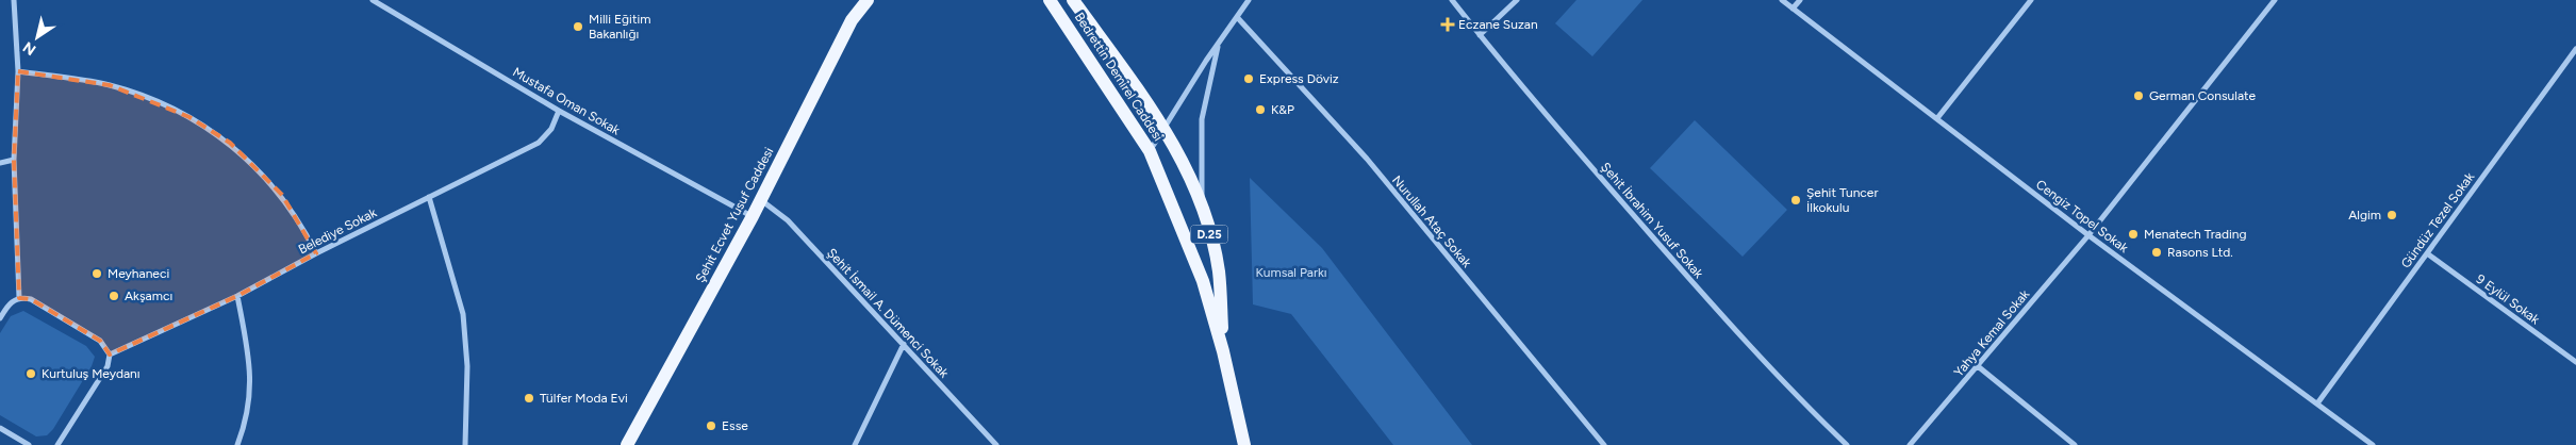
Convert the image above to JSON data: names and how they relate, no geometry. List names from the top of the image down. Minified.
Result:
{"streets":{"main road":["Bedrettin Demirel Caddesi","Şehit Ecvet Yusuf Caddesi","D.25"],"street":["Mustafa Oman Sokak","Cengiz Topel Sokak","Şehit İbrahim Yusuf Sokak","Gündüz Tezel Sokak","Nurullah Ataç Sokak","Belediye Sokak","9 Eylül Sokak","Şehit İsmail A. Dümenci Sokak","Yahya Kemal Sokak"]},"crossings":[["Mustafa Oman Sokak","Şehit Ecvet Yusuf Caddesi"],["Mustafa Oman Sokak","Belediye Sokak"],["Şehit Ecvet Yusuf Caddesi","Şehit İsmail A. Dümenci Sokak"],["Cengiz Topel Sokak","Gündüz Tezel Sokak"],["Cengiz Topel Sokak","Yahya Kemal Sokak"],["Gündüz Tezel Sokak","9 Eylül Sokak"]],"parks":["Kumsal Parkı"],"places":{"health":["Eczane Suzan"],"other":["Milli Eğitim Bakanlığı","Express Döviz","German Consulate","K&P","Şehit Tuncer İlkokulu","Algim","Menatech Trading","Rasons Ltd.","Meyhaneci","Akşamcı","Kurtuluş Meydanı","Tülfer Moda Evi","Esse"]},"north":"bottom left"}
